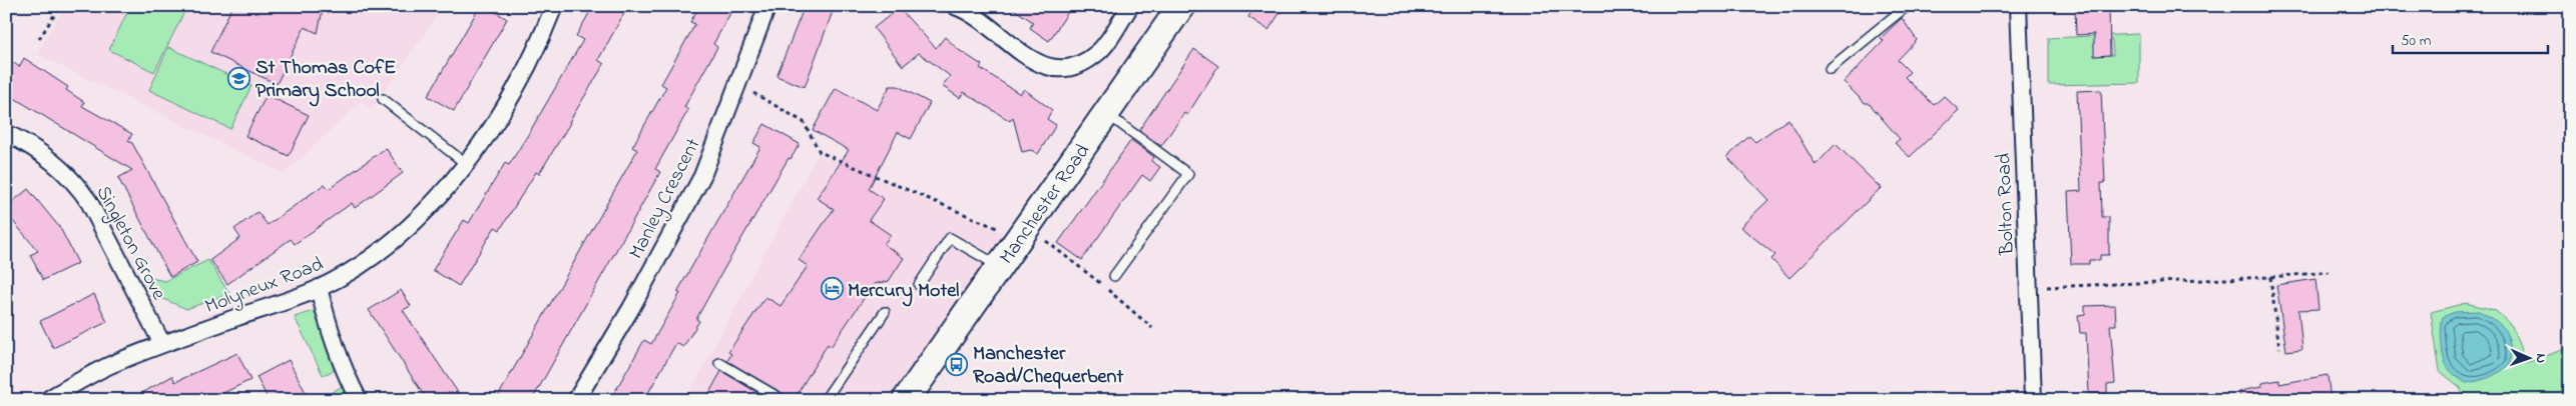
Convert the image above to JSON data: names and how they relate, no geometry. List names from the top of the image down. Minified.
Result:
{"streets":{"main road":["Manchester Road"],"street":["Manley Crescent","Bolton Road","Singleton Grove","Molyneux Road"]},"crossings":[["Singleton Grove","Molyneux Road"]],"places":{"school or university":["St Thomas CofE Primary School"],"hotel":["Mercury Motel"],"bus stop":["Manchester Road/Chequerbent"]},"scale_bar":"50 m","north":"right"}
